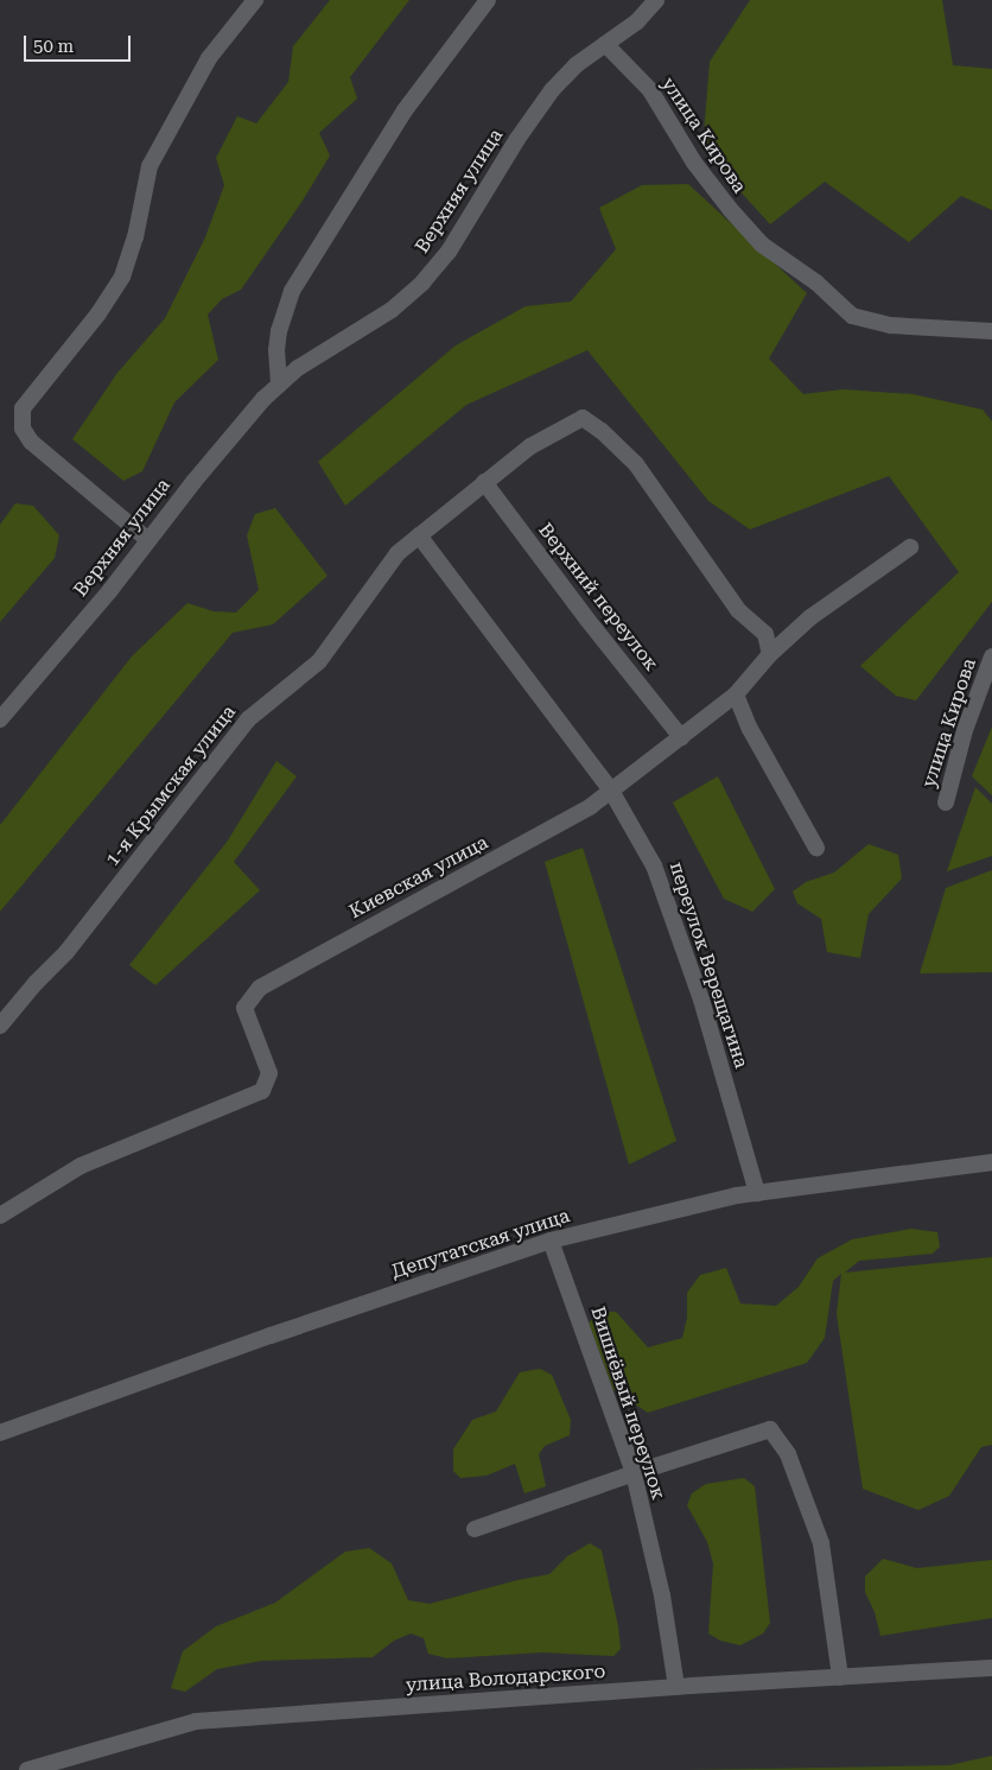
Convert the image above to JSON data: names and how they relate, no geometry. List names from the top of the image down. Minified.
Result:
{"streets":{"street":["улица Кирова","Верхняя улица","Верхний переулок","1-я Крымская улица","Киевская улица","переулок Верещагина","Депутатская улица","Вишнёвый переулок","улица Володарского"]},"crossings":[["улица Кирова","Верхняя улица"],["Верхний переулок","1-я Крымская улица"],["Верхний переулок","Киевская улица"],["1-я Крымская улица","Киевская улица"],["1-я Крымская улица","переулок Верещагина"],["Киевская улица","переулок Верещагина"],["переулок Верещагина","Депутатская улица"],["Депутатская улица","Вишнёвый переулок"],["Вишнёвый переулок","улица Володарского"]],"scale_bar":"50 m"}
